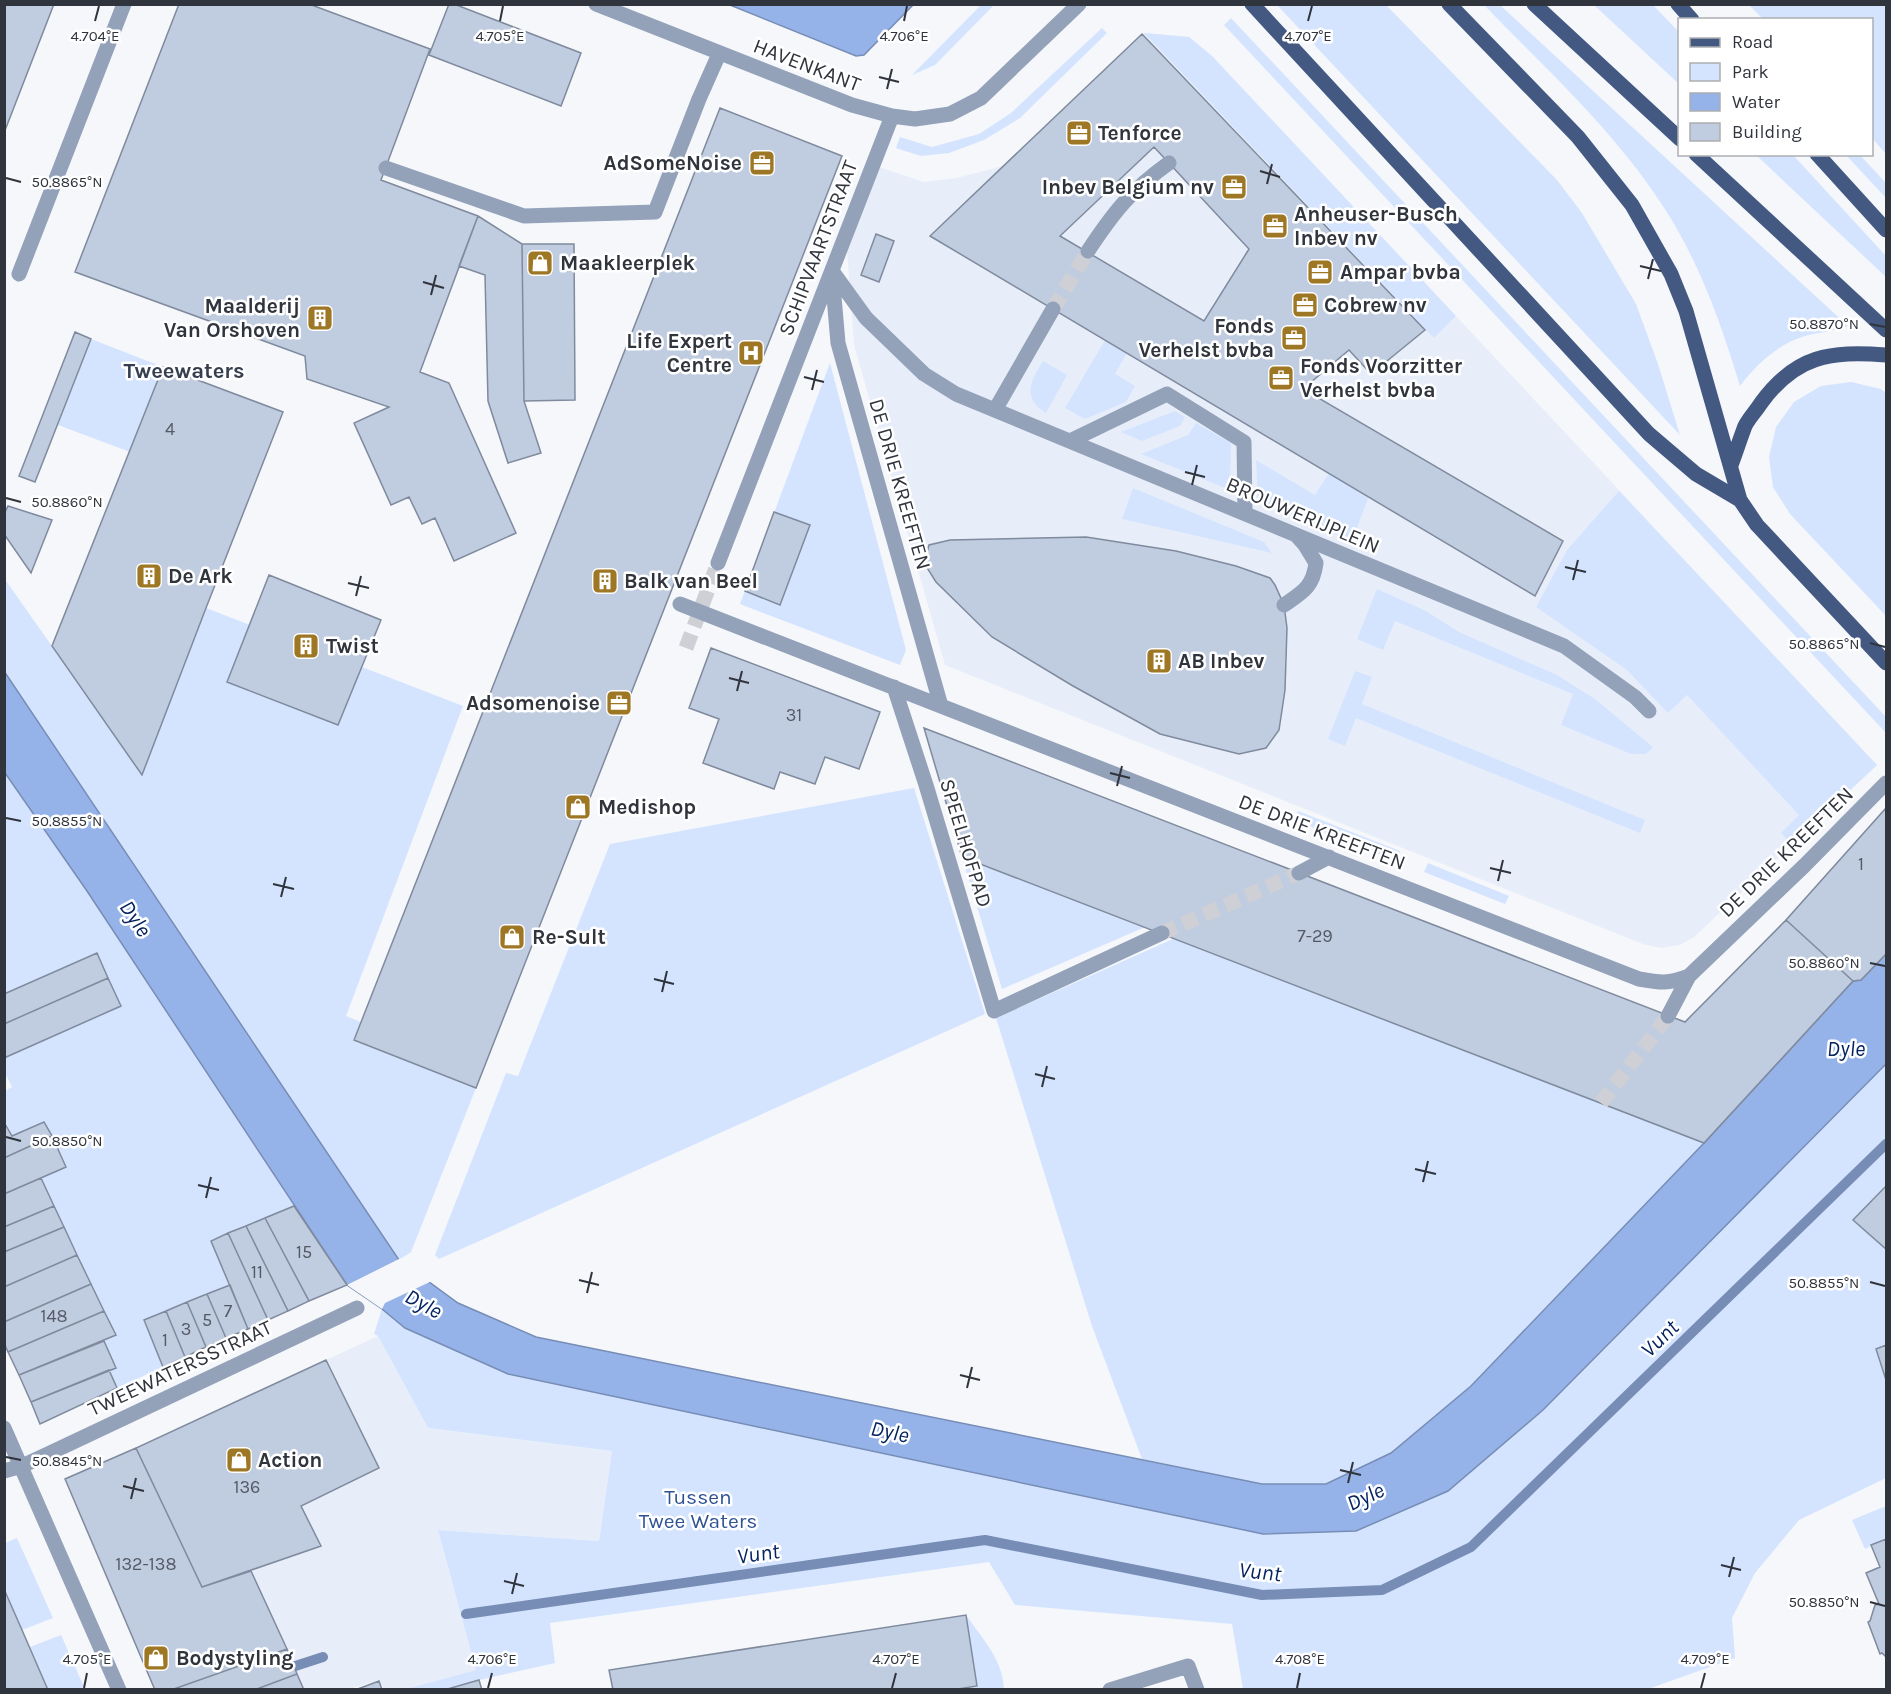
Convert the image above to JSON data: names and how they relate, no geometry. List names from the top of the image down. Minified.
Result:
{"streets":{"street":["HAVENKANT","SCHIPVAARTSTRAAT","DE DRIE KREEFTEN","BROUWERIJPLEIN","SPEELHOFPAD","TWEEWATERSSTRAAT"]},"crossings":[["HAVENKANT","SCHIPVAARTSTRAAT"],["SCHIPVAARTSTRAAT","DE DRIE KREEFTEN"],["SCHIPVAARTSTRAAT","BROUWERIJPLEIN"],["DE DRIE KREEFTEN","BROUWERIJPLEIN"],["DE DRIE KREEFTEN","SPEELHOFPAD"]],"districts":["Tweewaters"],"water":["Dyle","Vunt"],"parks":["Tussen Twee Waters"],"places":{"office":["Tenforce","AdSomeNoise","Inbev Belgium nv","Anheuser-Busch Inbev nv","Ampar bvba","Cobrew nv","Fonds Verhelst bvba","Fonds Voorzitter Verhelst bvba","Adsomenoise"],"shop":["Maakleerplek","Medishop","Re-Sult","Action","Bodystyling"],"building":["Maalderij Van Orshoven","De Ark","Balk van Beel","Twist","AB Inbev"],"hospital":["Life Expert Centre"]},"house_numbers":["4","31","1","7-29","15","11","7","148","5","3","1","136","132-138"],"legend":["Road","Park","Water","Building"],"coordinates":["4.705°E","4.706°E","4.704°E","4.707°E","50.8865°N","50.8870°N","50.8860°N","50.8855°N","50.8850°N","50.8845°N","4.708°E","4.709°E"]}
